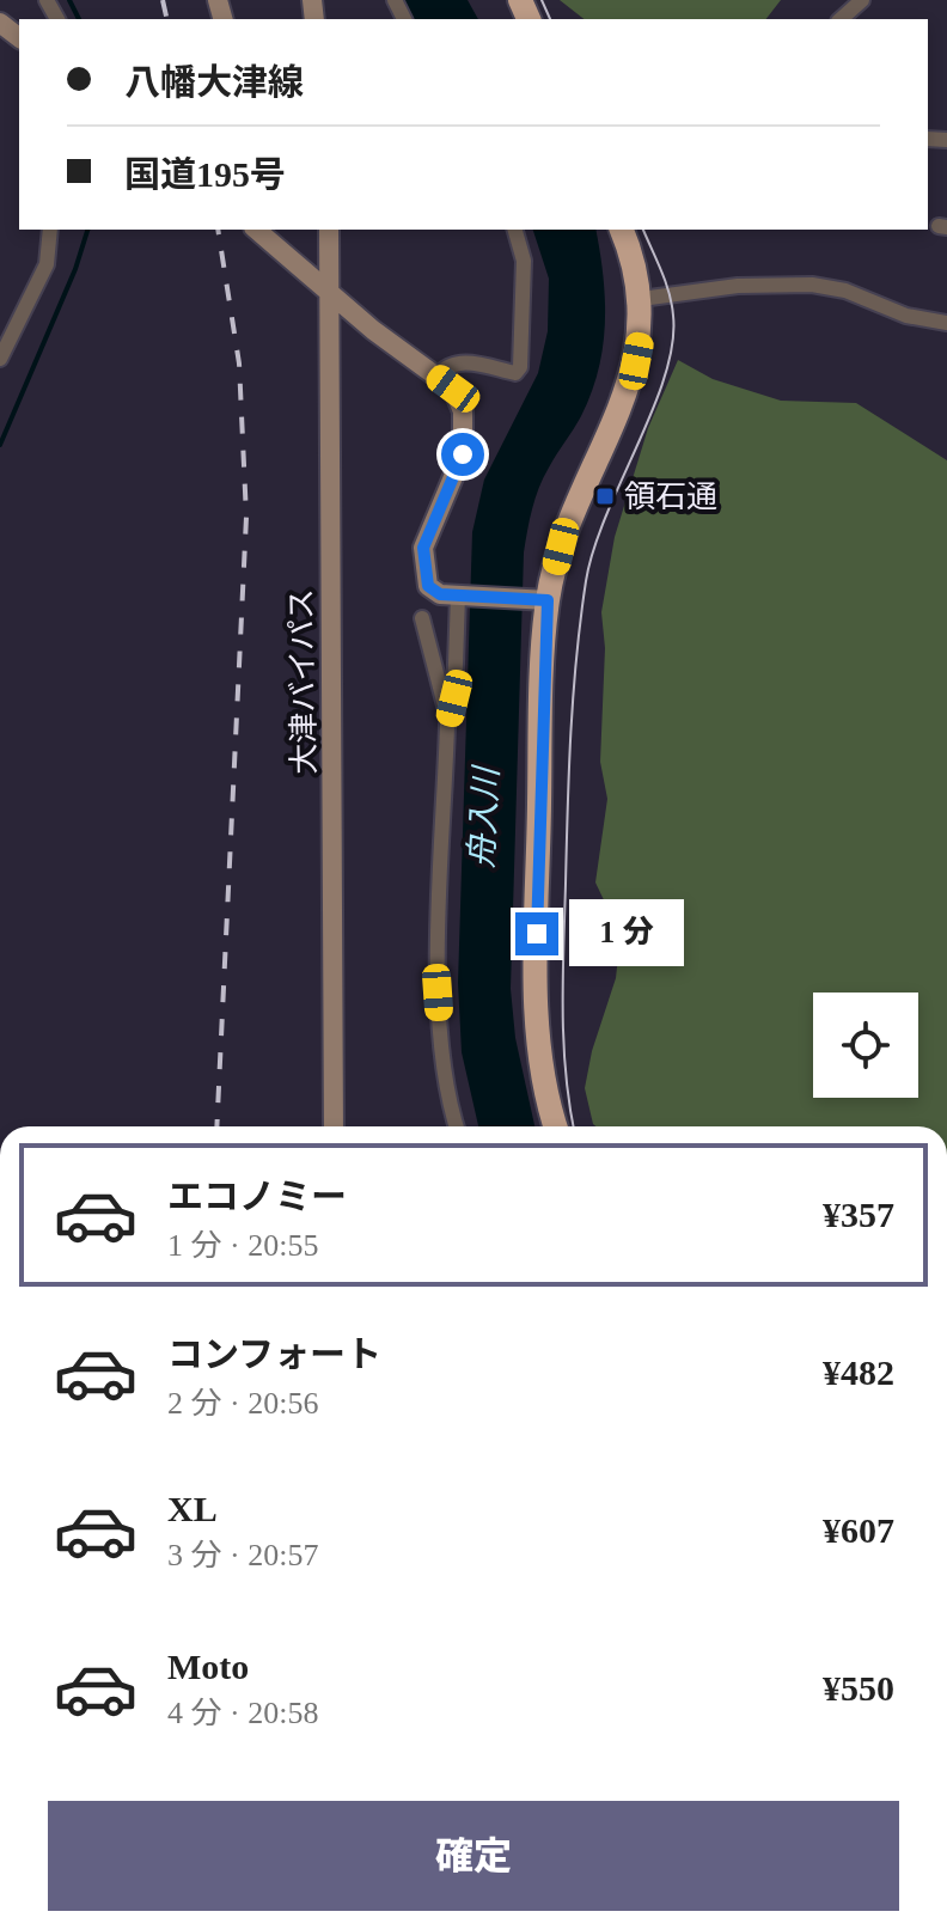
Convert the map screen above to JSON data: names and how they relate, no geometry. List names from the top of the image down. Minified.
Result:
{"streets":{"main road":["大津バイパス"]},"water":["舟入川"],"places":{"transit":["領石通"]},"page":{"banner":["八幡大津線","国道195号"],"bubble":"1 分","list":[{"name":"エコノミー","note":"1 分 · 20:55","value":"¥357"},{"name":"コンフォート","note":"2 分 · 20:56","value":"¥482"},{"name":"XL","note":"3 分 · 20:57","value":"¥607"},{"name":"Moto","note":"4 分 · 20:58","value":"¥550"}],"buttons":"確定"}}
